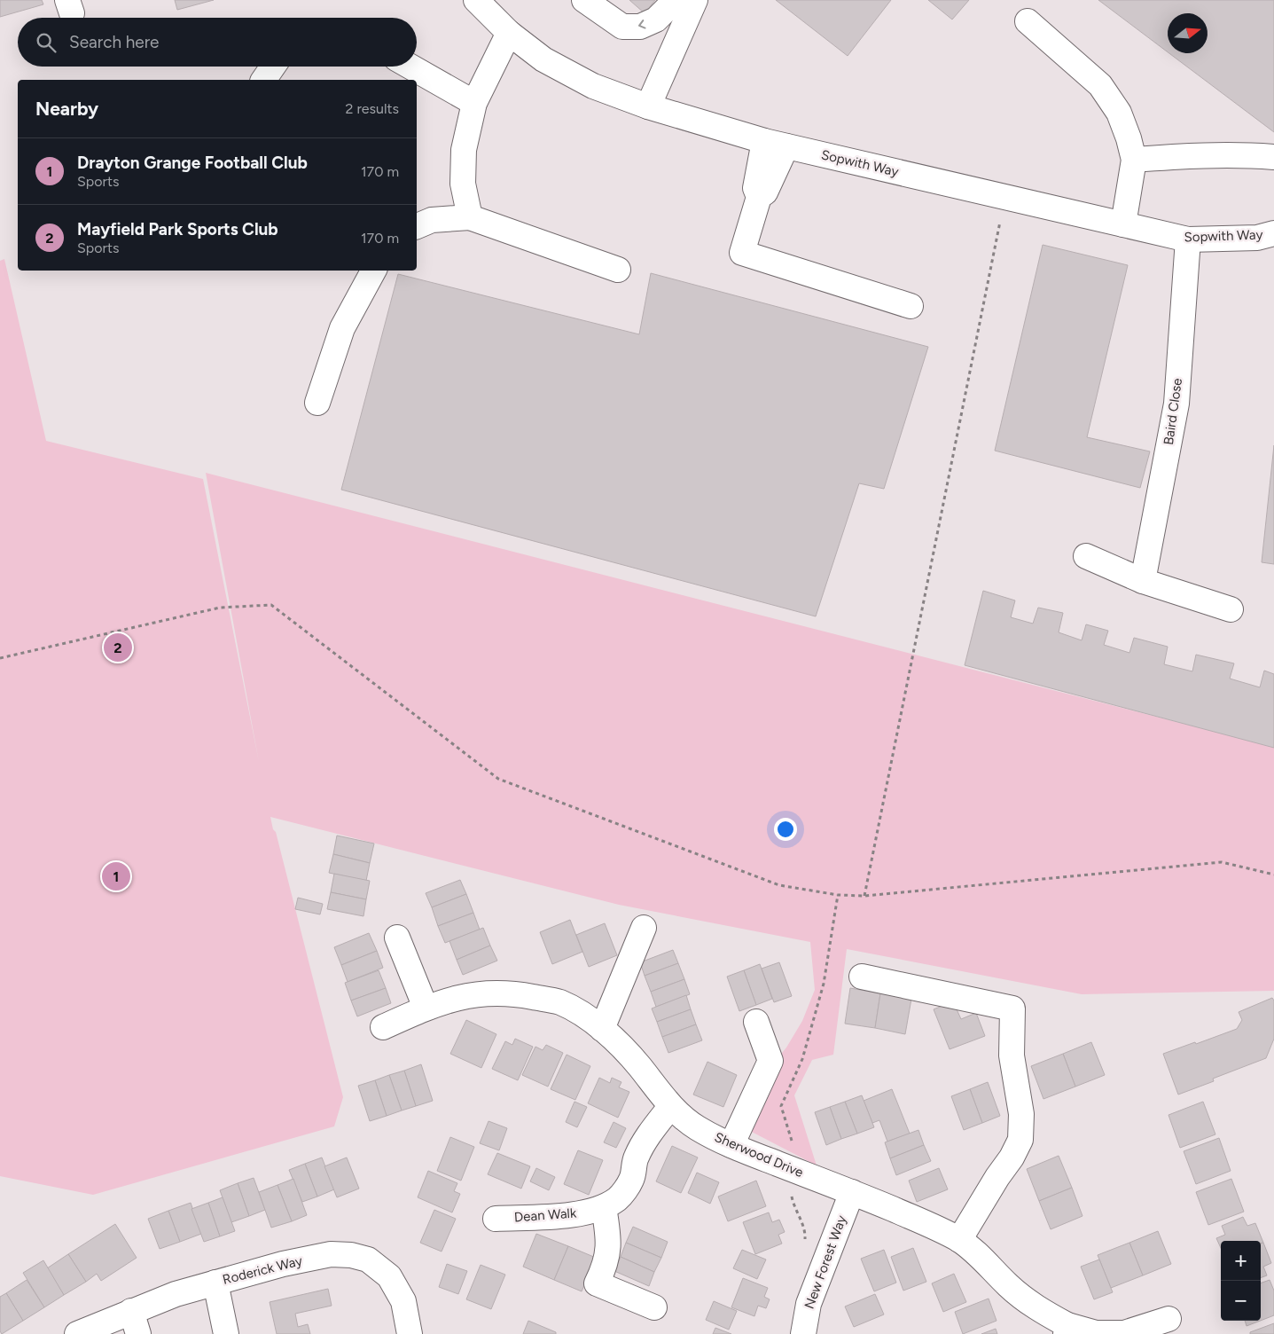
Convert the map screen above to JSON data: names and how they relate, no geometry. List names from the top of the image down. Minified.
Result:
{"streets":{"street":["Sopwith Way","Baird Close","Sherwood Drive","Dean Walk","New Forest Way","Roderick Way"]},"crossings":[["Sopwith Way","Baird Close"],["Sherwood Drive","Dean Walk"],["Sherwood Drive","New Forest Way"]],"north":"right","page":{"search":"Search here","heading":["Nearby","2 results"],"list":[{"mark":"1","name":"Drayton Grange Football Club","note":"Sports","value":"170 m"},{"mark":"2","name":"Mayfield Park Sports Club","note":"Sports","value":"170 m"}],"pins":["2","1"],"map_buttons":["+","−"]}}
